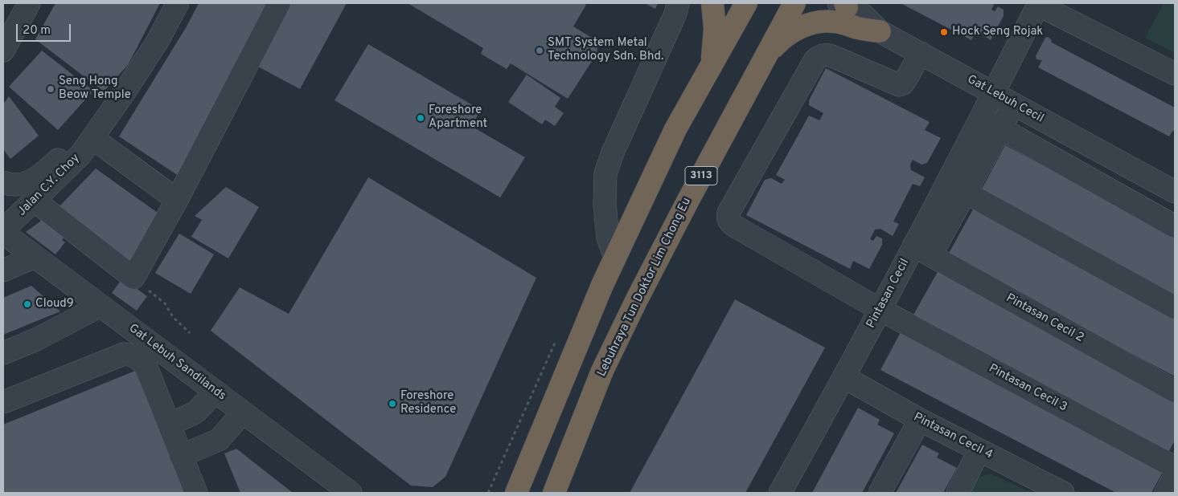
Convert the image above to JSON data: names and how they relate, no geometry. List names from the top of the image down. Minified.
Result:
{"streets":{"highway":["3113","Lebuhraya Tun Doktor Lim Chong Eu"],"street":["Gat Lebuh Cecil","Jalan C.Y. Choy","Pintasan Cecil","Pintasan Cecil 2","Gat Lebuh Sandilands","Pintasan Cecil 3","Pintasan Cecil 4"]},"crossings":[["Gat Lebuh Cecil","Pintasan Cecil"],["Gat Lebuh Cecil","Pintasan Cecil 3"],["Jalan C.Y. Choy","Gat Lebuh Sandilands"],["Pintasan Cecil","Pintasan Cecil 2"],["Pintasan Cecil","Pintasan Cecil 3"],["Pintasan Cecil","Pintasan Cecil 4"]],"places":["Hock Seng Rojak","SMT System Metal Technology Sdn. Bhd.","Seng Hong Beow Temple","Foreshore Apartment","Cloud9","Foreshore Residence"],"scale_bar":"20 m"}
